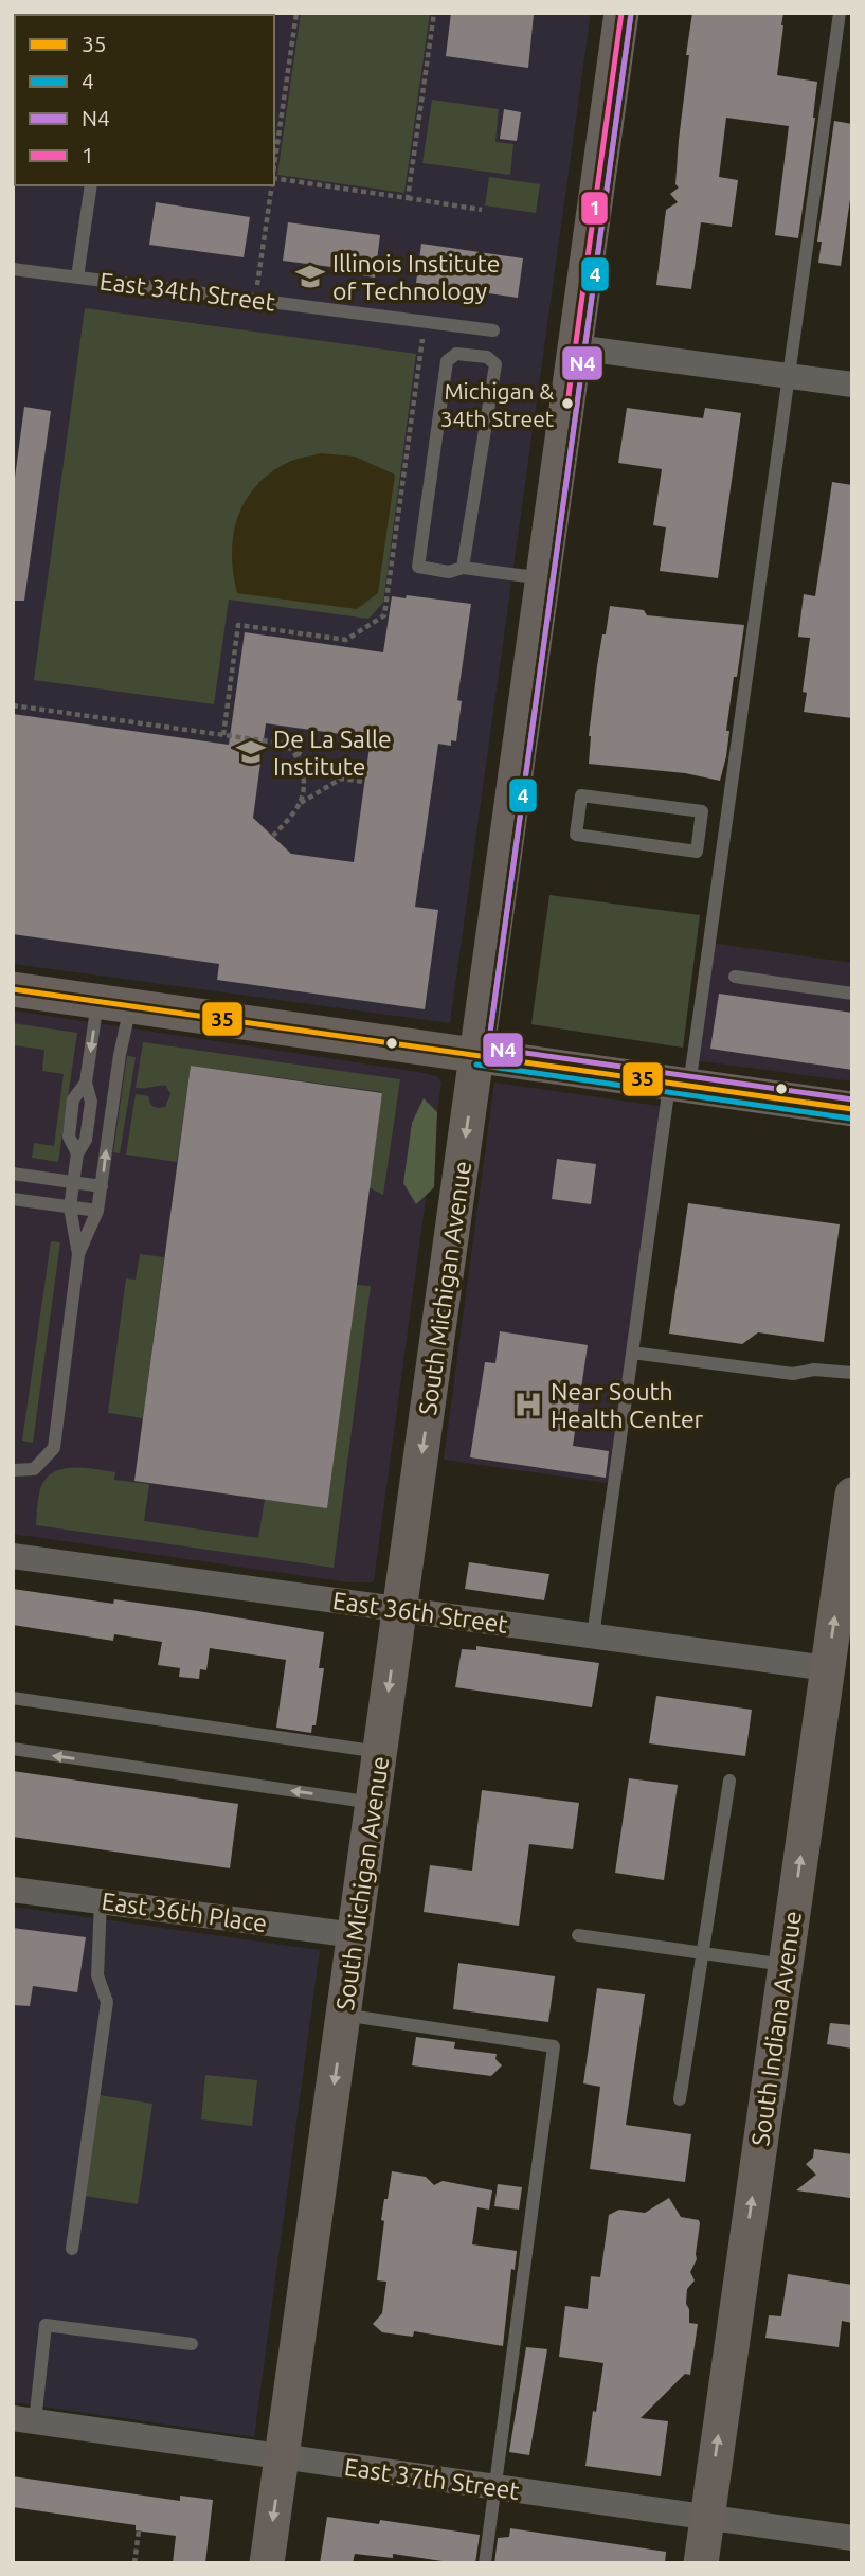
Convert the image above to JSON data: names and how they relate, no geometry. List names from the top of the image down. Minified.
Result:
{"streets":{"street":["South Michigan Avenue","East 36th Street","East 36th Place","South Indiana Avenue","East 37th Street"],"lane":["East 34th Street"]},"crossings":[["South Michigan Avenue","East 36th Street"],["South Michigan Avenue","East 36th Place"],["South Michigan Avenue","East 37th Street"],["East 36th Street","South Indiana Avenue"],["South Indiana Avenue","East 37th Street"]],"one_way":["South Michigan Avenue","South Indiana Avenue"],"places":{"school or university":["Illinois Institute of Technology","De La Salle Institute"],"other":["Michigan & 34th Street"],"hospital":["Near South Health Center"]},"lines":["transit line 1","transit line 4","transit line N4","transit line 35"],"legend":["35","4","N4","1"]}
